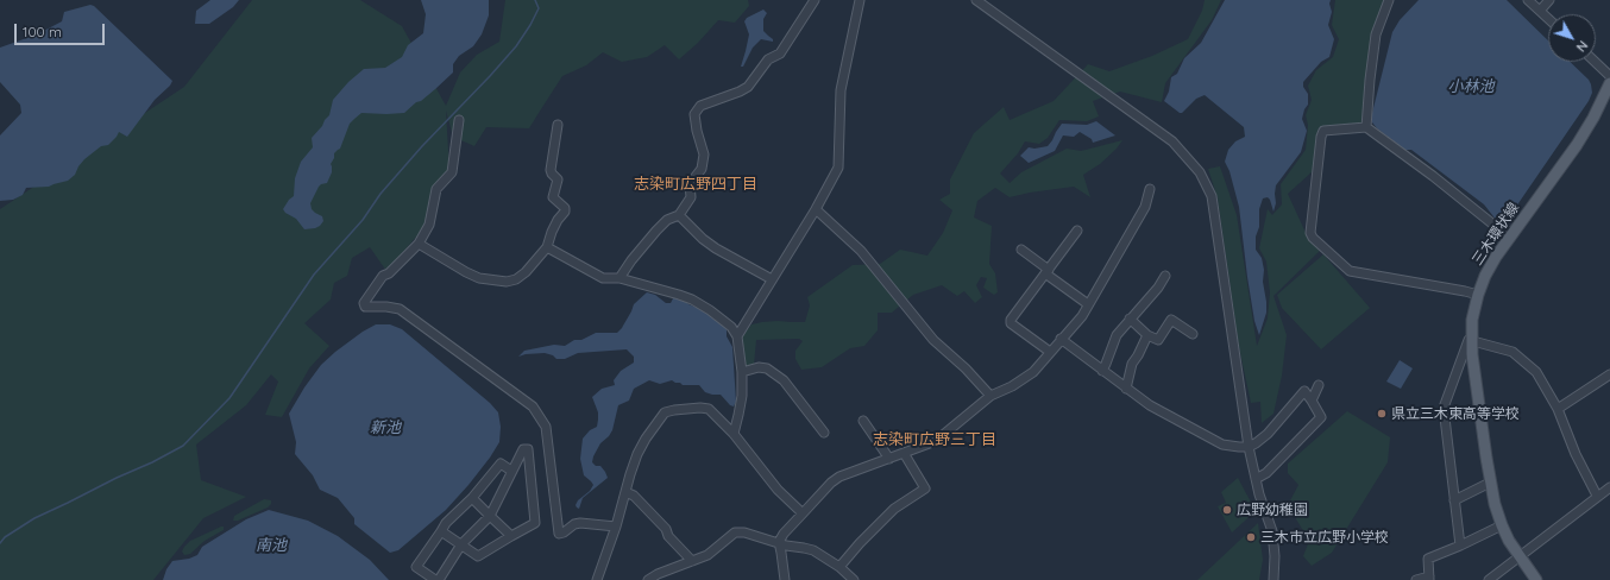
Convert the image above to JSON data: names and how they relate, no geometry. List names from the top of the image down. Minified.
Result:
{"streets":{"main road":["三木環状線"]},"districts":["志染町広野四丁目","志染町広野三丁目"],"water":["小林池","新池","南池"],"places":["県立三木東高等学校","広野幼稚園","三木市立広野小学校"],"scale_bar":"100 m","north":"bottom right"}
